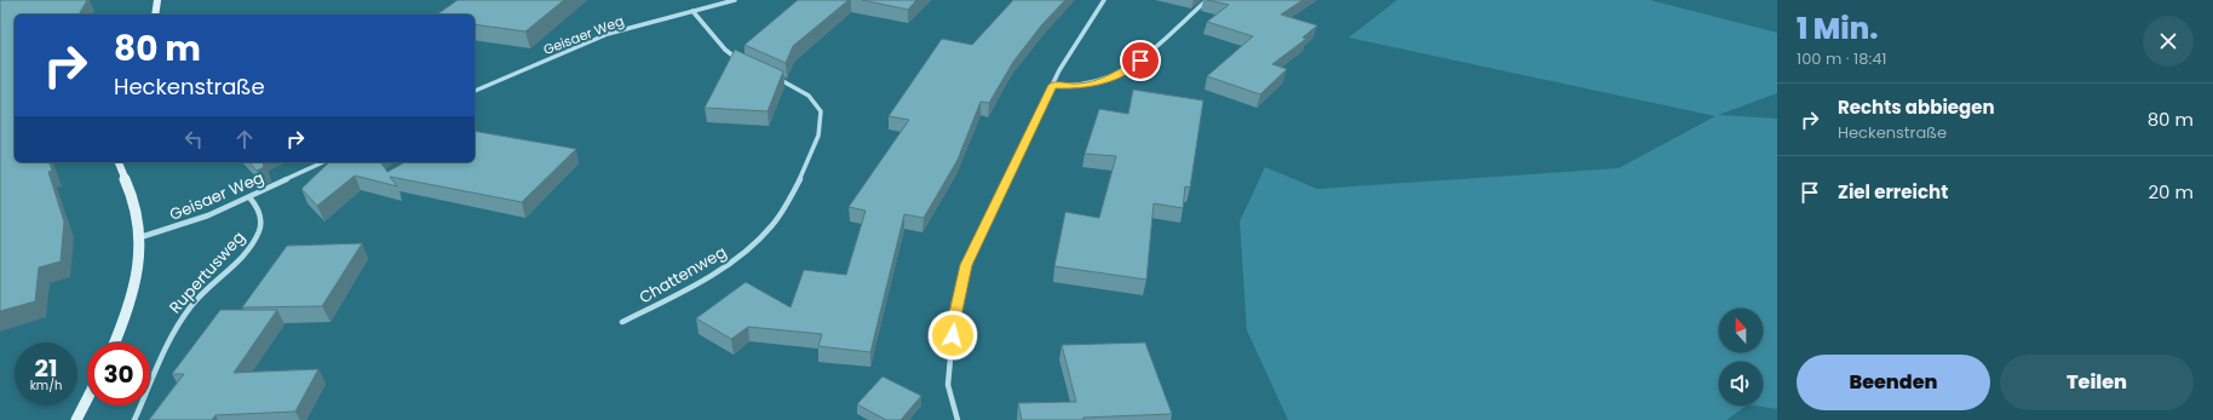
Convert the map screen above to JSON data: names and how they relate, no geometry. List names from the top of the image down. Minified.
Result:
{"streets":{"street":["Geisaer Weg","Rupertusweg","Chattenweg"]},"crossings":[["Geisaer Weg","Rupertusweg"]],"north":"top","page":{"heading":["1 Min.","100 m · 18:41"],"turn":["80 m","Heckenstraße"],"list":[{"name":"Rechts abbiegen","note":"Heckenstraße","value":"80 m"},{"name":"Ziel erreicht","value":"20 m"}],"speed":"21 km/h","limit":"30","buttons":["Beenden","Teilen"]}}
